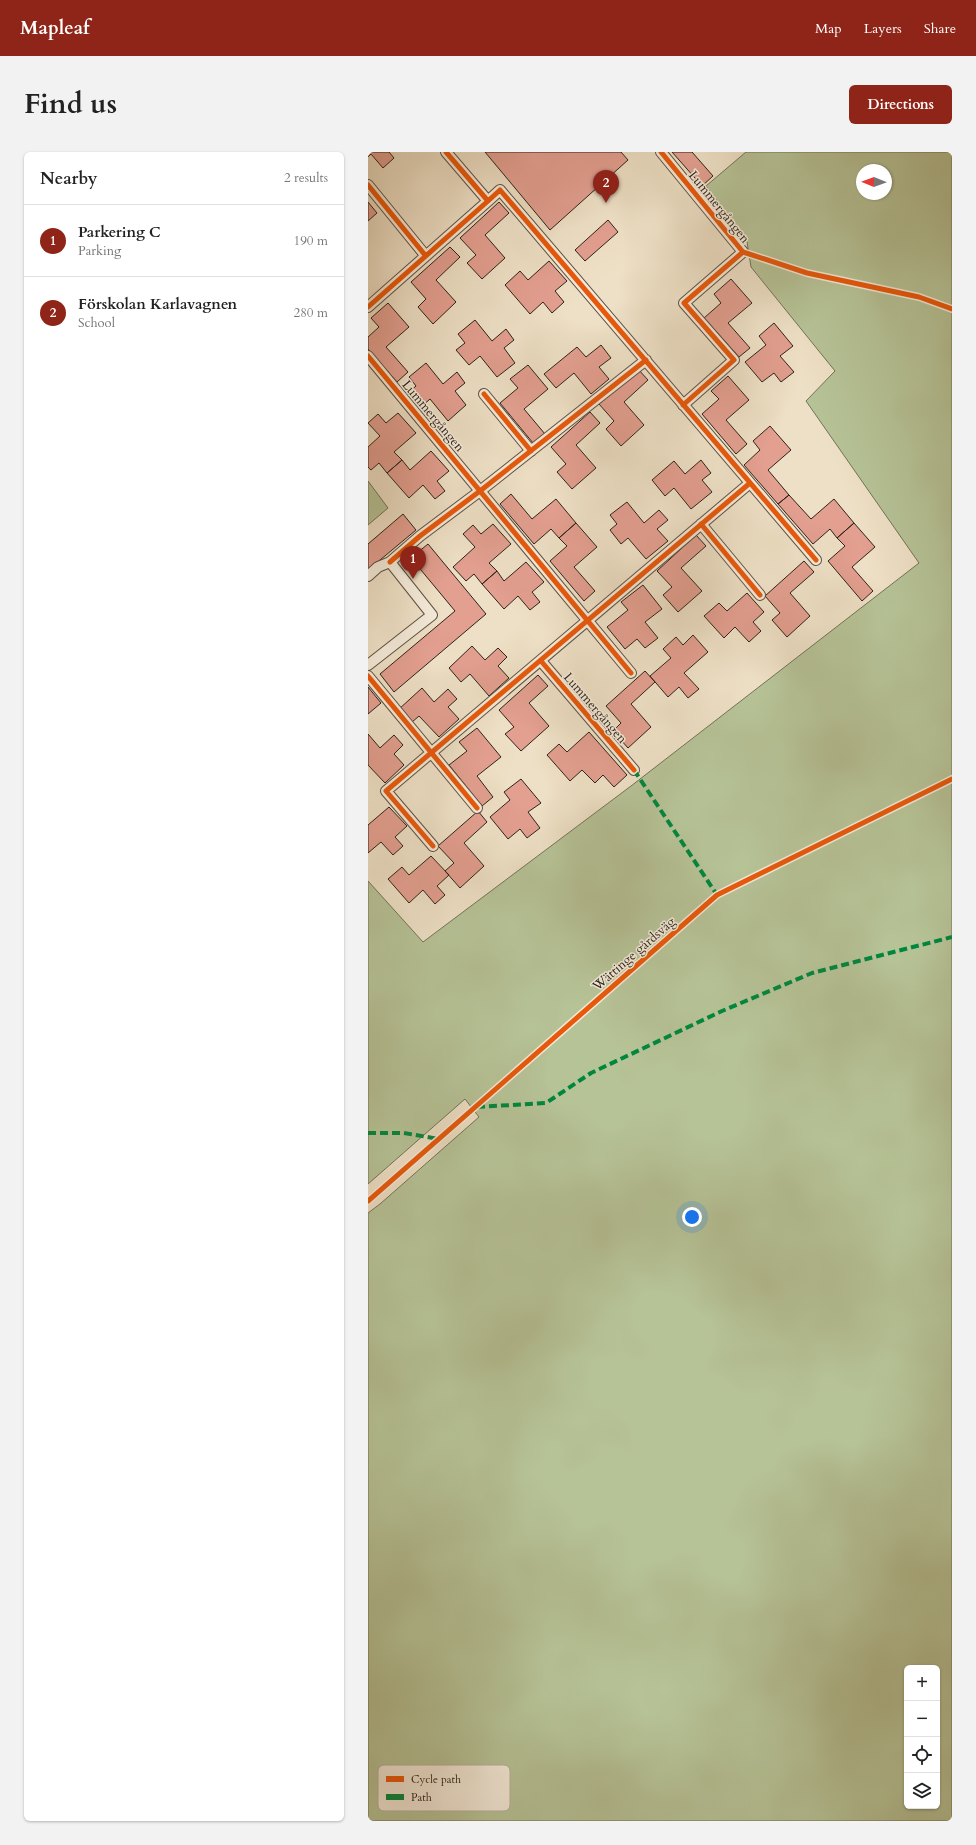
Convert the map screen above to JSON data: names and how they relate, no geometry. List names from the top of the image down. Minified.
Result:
{"streets":{"lane":["Lummergången"],"cycle path":["Wättinge gårdsväg"]},"legend":["Cycle path","Path"],"north":"left","page":{"header":"Mapleaf","nav":["Map","Layers","Share"],"title":"Find us","buttons":"Directions","heading":["Nearby","2 results"],"pins":["2","1"],"list":[{"mark":"1","name":"Parkering C","note":"Parking","value":"190 m"},{"mark":"2","name":"Förskolan Karlavagnen","note":"School","value":"280 m"}],"map_buttons":["+","−"]}}
